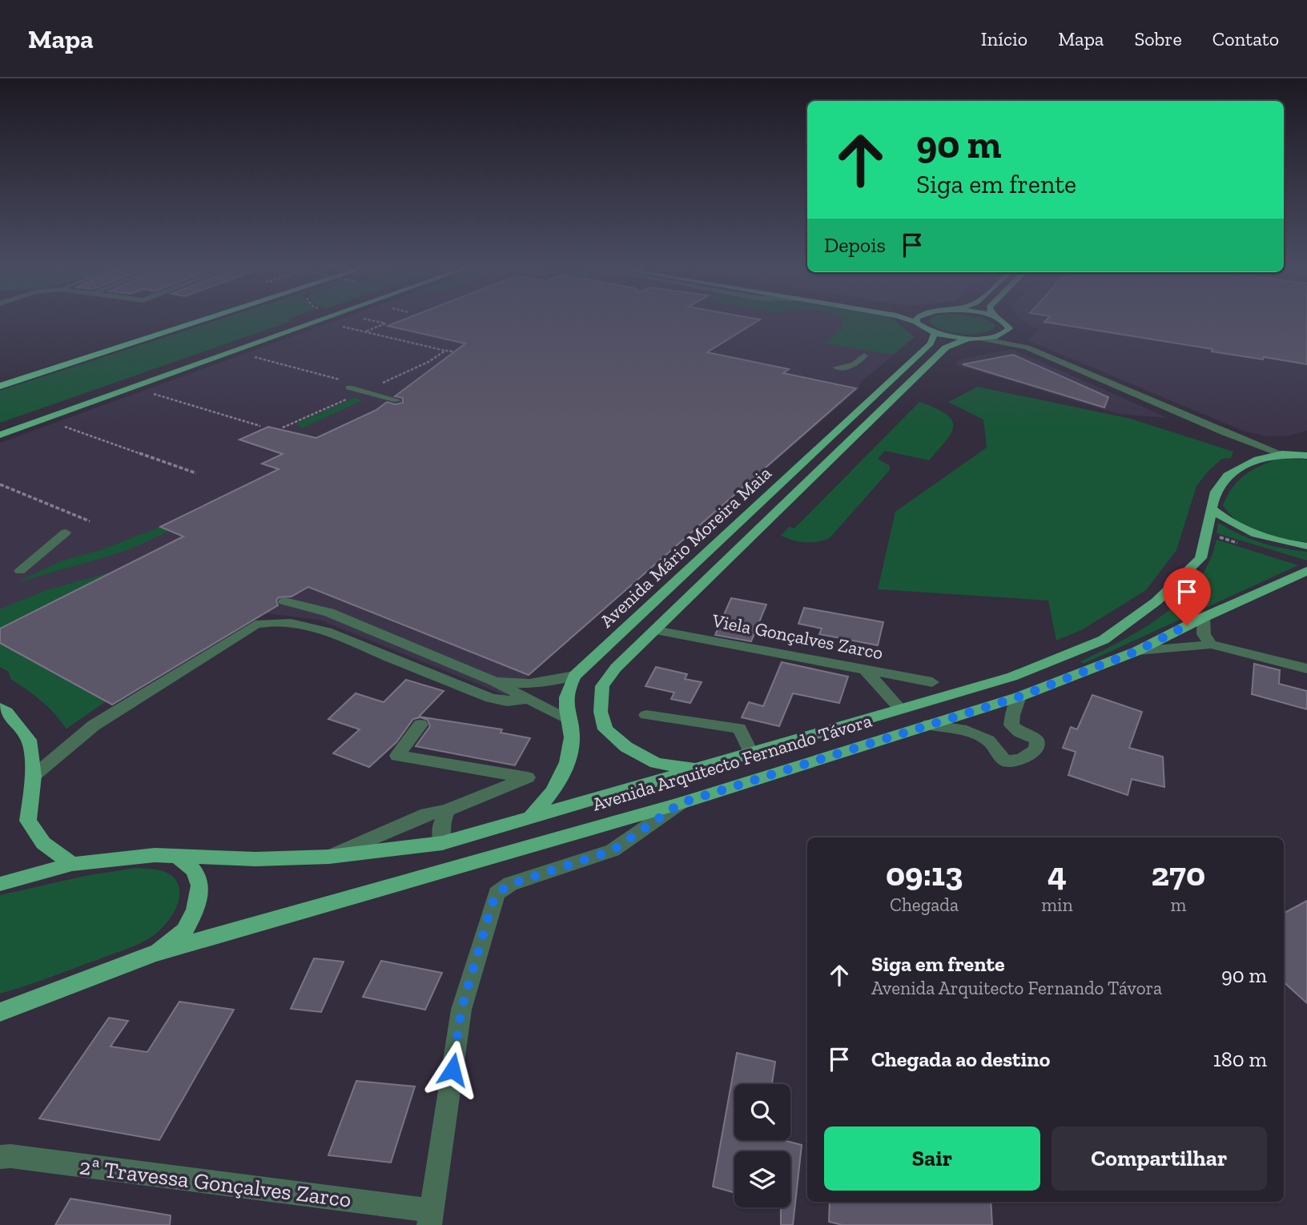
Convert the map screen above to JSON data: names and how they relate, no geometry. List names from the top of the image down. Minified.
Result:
{"streets":{"main road":["Avenida Mário Moreira Maia","Avenida Arquitecto Fernando Távora"],"street":["Viela Gonçalves Zarco","2ª Travessa Gonçalves Zarco"]},"crossings":[["Avenida Mário Moreira Maia","Viela Gonçalves Zarco"],["Avenida Mário Moreira Maia","Avenida Arquitecto Fernando Távora"]],"page":{"header":"Mapa","nav":["Início","Mapa","Sobre","Contato"],"turn":["90 m","Siga em frente"],"then":"Depois","eta":["09:13","Chegada","4","min","270","m"],"list":[{"name":"Siga em frente","note":"Avenida Arquitecto Fernando Távora","value":"90 m"},{"name":"Chegada ao destino","value":"180 m"}],"buttons":["Sair","Compartilhar"]}}
